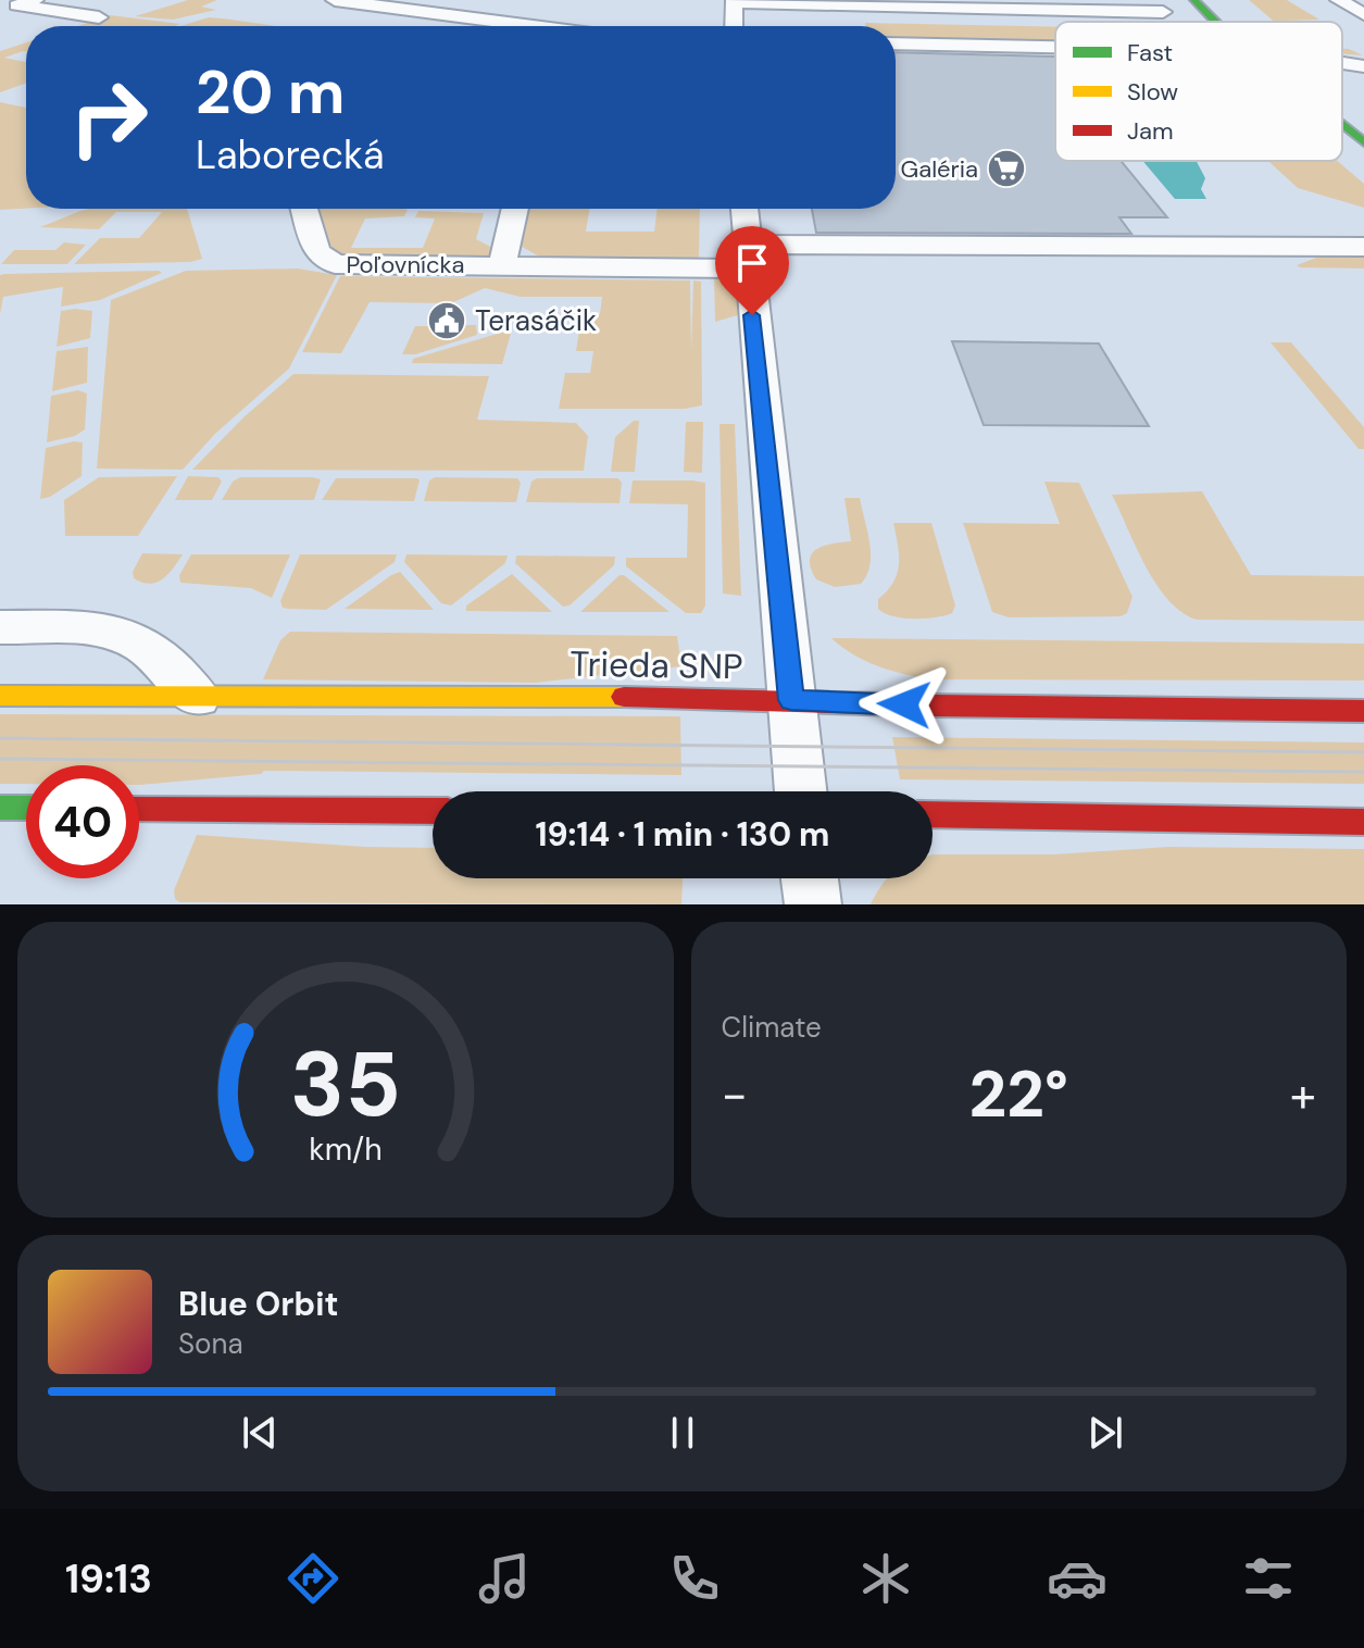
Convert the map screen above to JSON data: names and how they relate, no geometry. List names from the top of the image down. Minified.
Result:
{"streets":{"street":["Poľovnícka","Trieda SNP"]},"places":{"supermarket":["Galéria"],"public building":["Terasáčik"]},"legend":["Fast","Slow","Jam"],"page":{"turn":["20 m","Laborecká"],"limit":"40","trip":"19:14 · 1 min · 130 m","tile":"Climate","heat":["−","22°","+"],"song":["Blue Orbit","Sona"],"tabs":"19:13","gauge":["35","km/h"]}}
